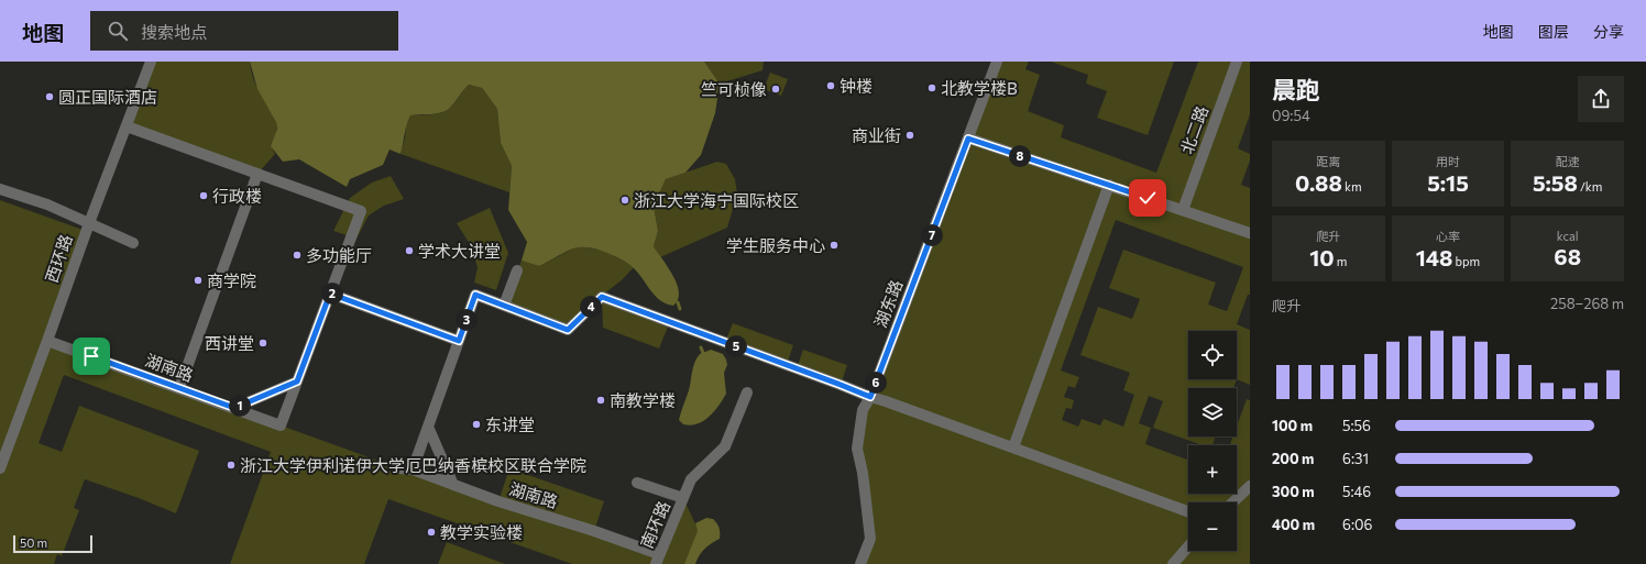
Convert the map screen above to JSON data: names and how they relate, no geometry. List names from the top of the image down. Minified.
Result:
{"streets":{"street":["北二路","西环路","湖东路","湖南路","南环路"]},"crossings":[["西环路","湖南路"],["湖南路","南环路"]],"places":["钟楼","北教学楼B","竺可桢像","圆正国际酒店","商业街","行政楼","浙江大学海宁国际校区","学生服务中心","学术大讲堂","多功能厅","商学院","西讲堂","南教学楼","东讲堂","浙江大学伊利诺伊大学厄巴纳香槟校区联合学院","教学实验楼"],"scale_bar":"50 m","page":{"header":"地图","search":"搜索地点","nav":["地图","图层","分享"],"heading":["晨跑","09:54"],"stats":[["距离","0.88 km"],["用时","5:15"],["配速","5:58 /km"],["爬升","10 m"],["心率","148 bpm"],["kcal","68"]],"pins":["8","7","2","4","3","5","6","1"],"chart":["爬升","258–268 m"],"map_buttons":["+","−"],"list":[{"name":"100 m","note":"5:56"},{"name":"200 m","note":"6:31"},{"name":"300 m","note":"5:46"},{"name":"400 m","note":"6:06"}],"scale":"50 m"}}
